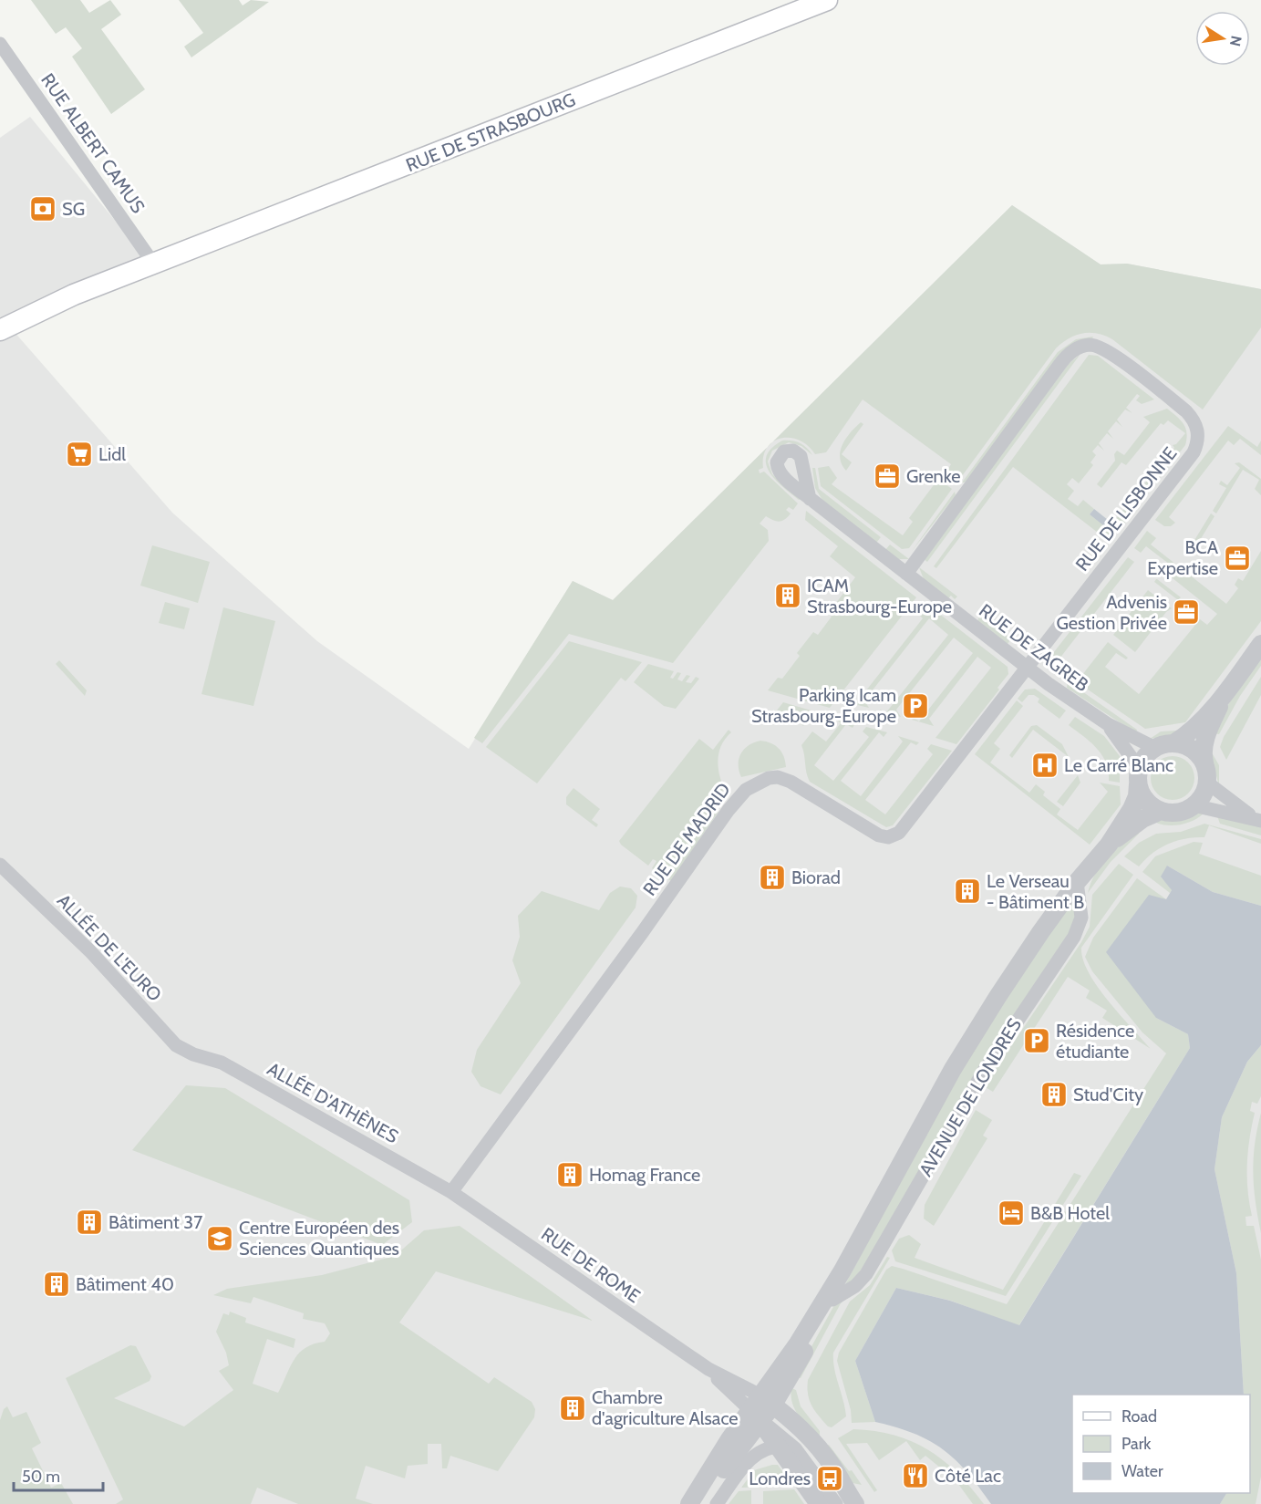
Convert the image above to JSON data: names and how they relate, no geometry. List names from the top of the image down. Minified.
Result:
{"streets":{"main road":["RUE DE STRASBOURG"],"street":["RUE ALBERT CAMUS","RUE DE LISBONNE","RUE DE ZAGREB","RUE DE MADRID","ALLÉE DE L'EURO","AVENUE DE LONDRES","ALLÉE D'ATHÈNES","RUE DE ROME"]},"crossings":[["RUE DE STRASBOURG","RUE ALBERT CAMUS"],["RUE DE LISBONNE","RUE DE ZAGREB"],["RUE DE LISBONNE","RUE DE MADRID"],["RUE DE ZAGREB","RUE DE MADRID"],["RUE DE ZAGREB","AVENUE DE LONDRES"],["RUE DE MADRID","ALLÉE D'ATHÈNES"],["RUE DE MADRID","RUE DE ROME"],["ALLÉE DE L'EURO","ALLÉE D'ATHÈNES"],["AVENUE DE LONDRES","RUE DE ROME"],["ALLÉE D'ATHÈNES","RUE DE ROME"]],"places":{"bank":["SG"],"supermarket":["Lidl"],"office":["Grenke","BCA Expertise","Advenis Gestion Privée"],"building":["ICAM Strasbourg-Europe","Biorad","Le Verseau - Bâtiment B","Stud'City","Homag France","Bâtiment 37","Bâtiment 40","Chambre d'agriculture Alsace"],"parking":["Parking Icam Strasbourg-Europe","Résidence étudiante"],"hospital":["Le Carré Blanc"],"hotel":["B&B Hotel"],"school or university":["Centre Européen des Sciences Quantiques"],"restaurant":["Côté Lac"],"bus stop":["Londres"]},"legend":["Road","Park","Water"],"scale_bar":"50 m","north":"right"}
